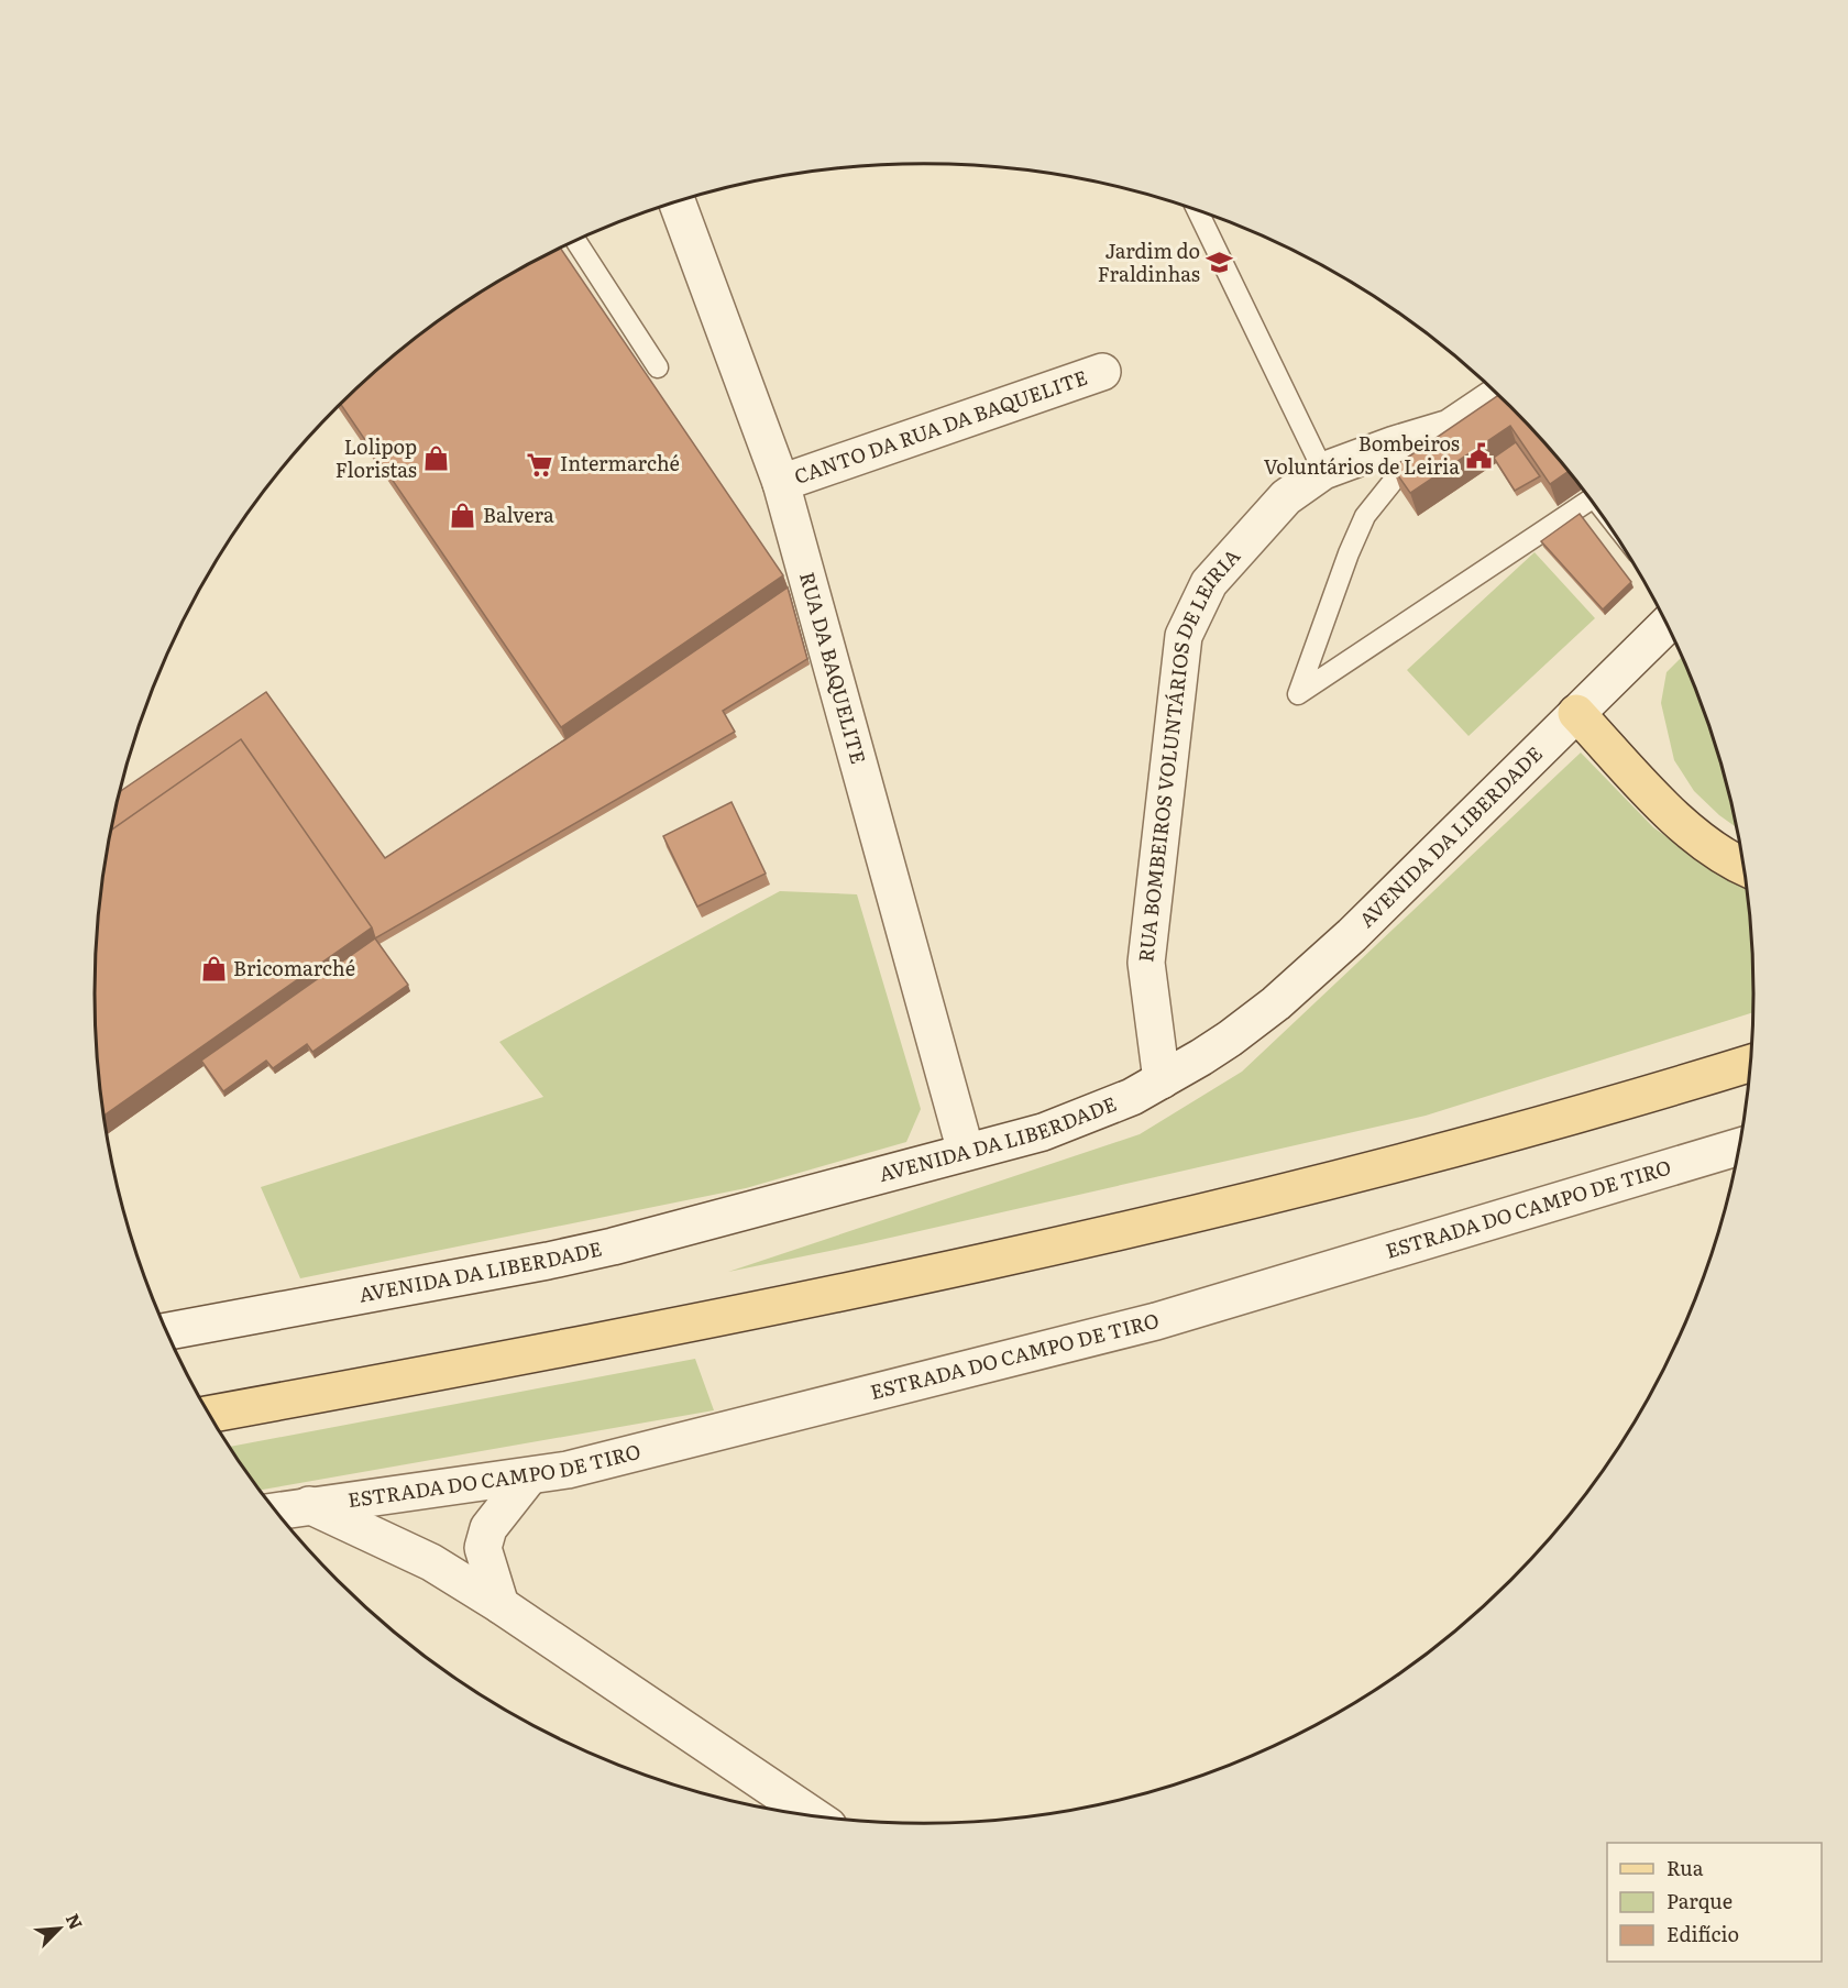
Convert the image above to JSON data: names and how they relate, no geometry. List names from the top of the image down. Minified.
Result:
{"streets":{"street":["CANTO DA RUA DA BAQUELITE","RUA DA BAQUELITE","RUA BOMBEIROS VOLUNTÁRIOS DE LEIRIA","AVENIDA DA LIBERDADE","ESTRADA DO CAMPO DE TIRO"]},"crossings":[["CANTO DA RUA DA BAQUELITE","RUA DA BAQUELITE"],["RUA DA BAQUELITE","AVENIDA DA LIBERDADE"],["RUA BOMBEIROS VOLUNTÁRIOS DE LEIRIA","AVENIDA DA LIBERDADE"]],"places":{"school or university":["Jardim do Fraldinhas"],"public building":["Bombeiros Voluntários de Leiria"],"shop":["Lolipop Floristas","Balvera","Bricomarché"],"supermarket":["Intermarché"]},"legend":["Rua","Parque","Edifício"],"north":"top right"}
